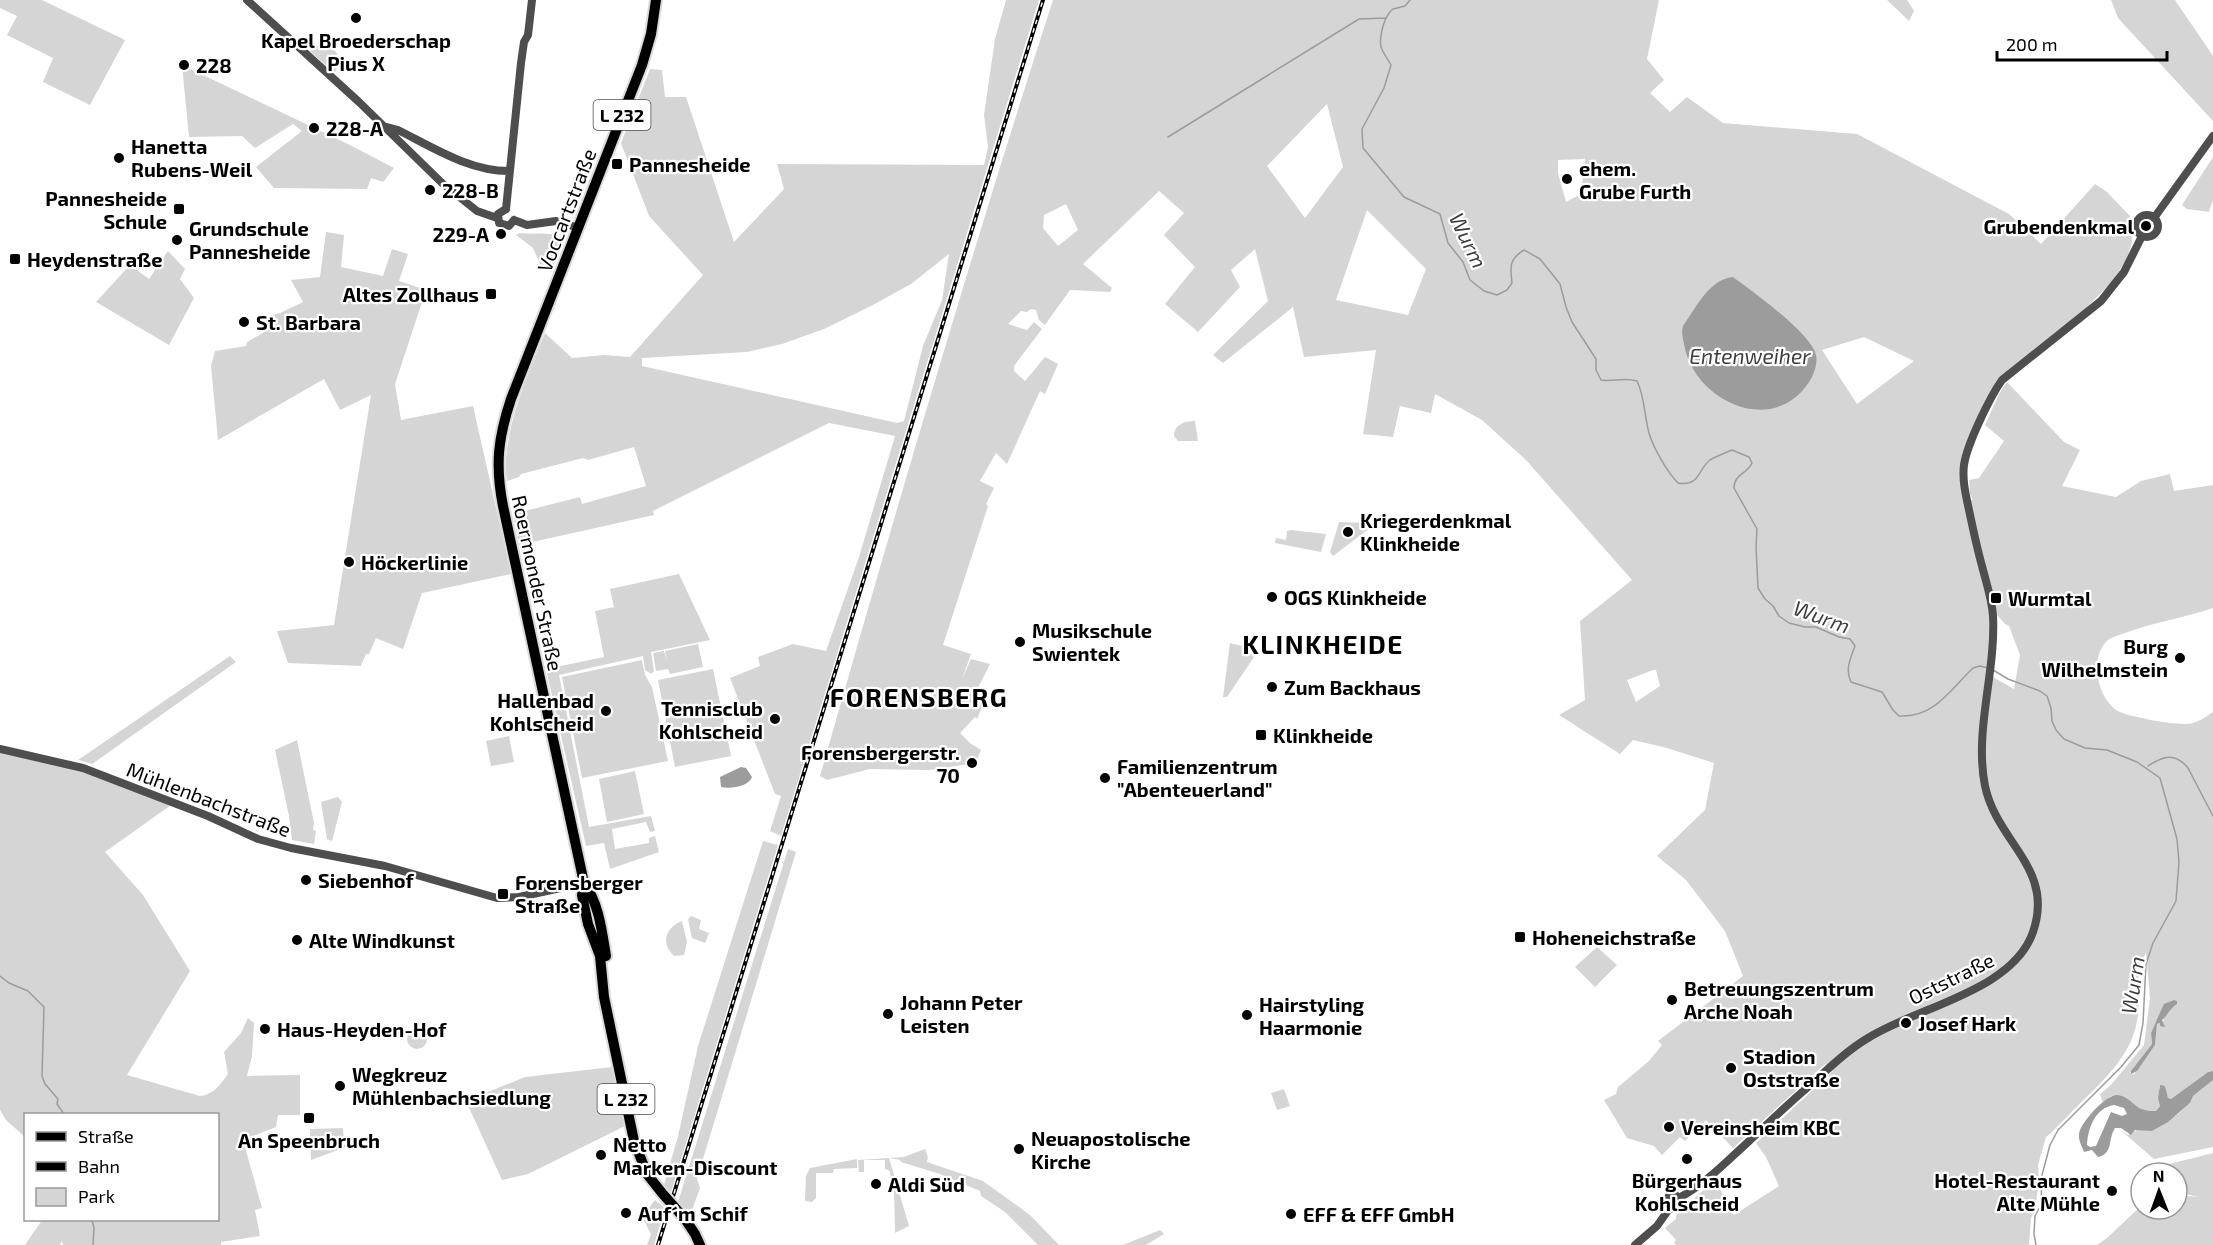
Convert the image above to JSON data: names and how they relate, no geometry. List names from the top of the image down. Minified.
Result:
{"streets":{"main road":["L 232","Voccartstraße","Roermonder Straße"],"street":["Mühlenbachstraße","Oststraße"]},"crossings":[["Voccartstraße","Roermonder Straße"],["Roermonder Straße","Mühlenbachstraße"]],"districts":["KLINKHEIDE","FORENSBERG"],"water":["Wurm","Entenweiher"],"places":{"other":["Kapel Broederschap Pius X","228","228-A","Hanetta Rubens-Weil","ehem. Grube Furth","228-B","Grubendenkmal","229-A","Grundschule Pannesheide","St. Barbara","Kriegerdenkmal Klinkheide","Höckerlinie","OGS Klinkheide","Musikschule Swientek","Burg Wilhelmstein","Zum Backhaus","Hallenbad Kohlscheid","Tennisclub Kohlscheid","Forensbergerstr. 70","Familienzentrum \"Abenteuerland\"","Siebenhof","Alte Windkunst","Betreuungszentrum Arche Noah","Johann Peter Leisten","Hairstyling Haarmonie","Josef Hark","Haus-Heyden-Hof","Stadion Oststraße","Wegkreuz Mühlenbachsiedlung","Vereinsheim KBC","Neuapostolische Kirche","Netto Marken-Discount","Bürgerhaus Kohlscheid","Aldi Süd","Hotel-Restaurant Alte Mühle","Auf´m Schif","EFF & EFF GmbH"],"transit":["Pannesheide","Pannesheide Schule","Heydenstraße","Altes Zollhaus","Wurmtal","Klinkheide","Forensberger Straße","Hoheneichstraße","An Speenbruch"]},"legend":["Straße","Bahn","Park"],"scale_bar":"200 m","north":"top"}
